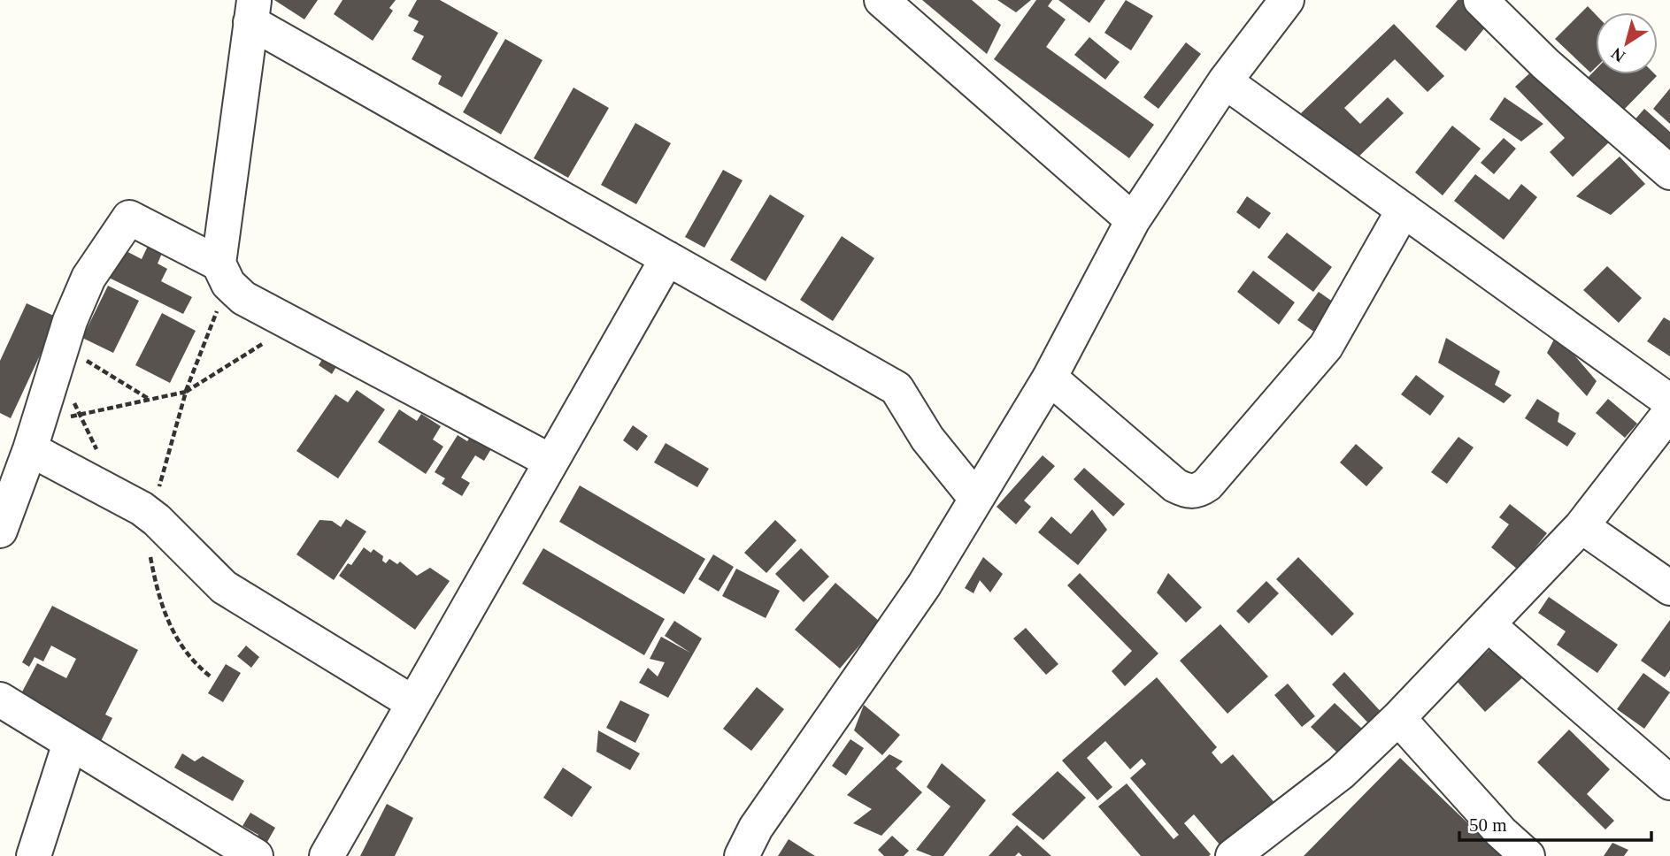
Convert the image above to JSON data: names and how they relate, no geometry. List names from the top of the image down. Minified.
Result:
{"scale_bar":"50 m","north":"bottom left"}
